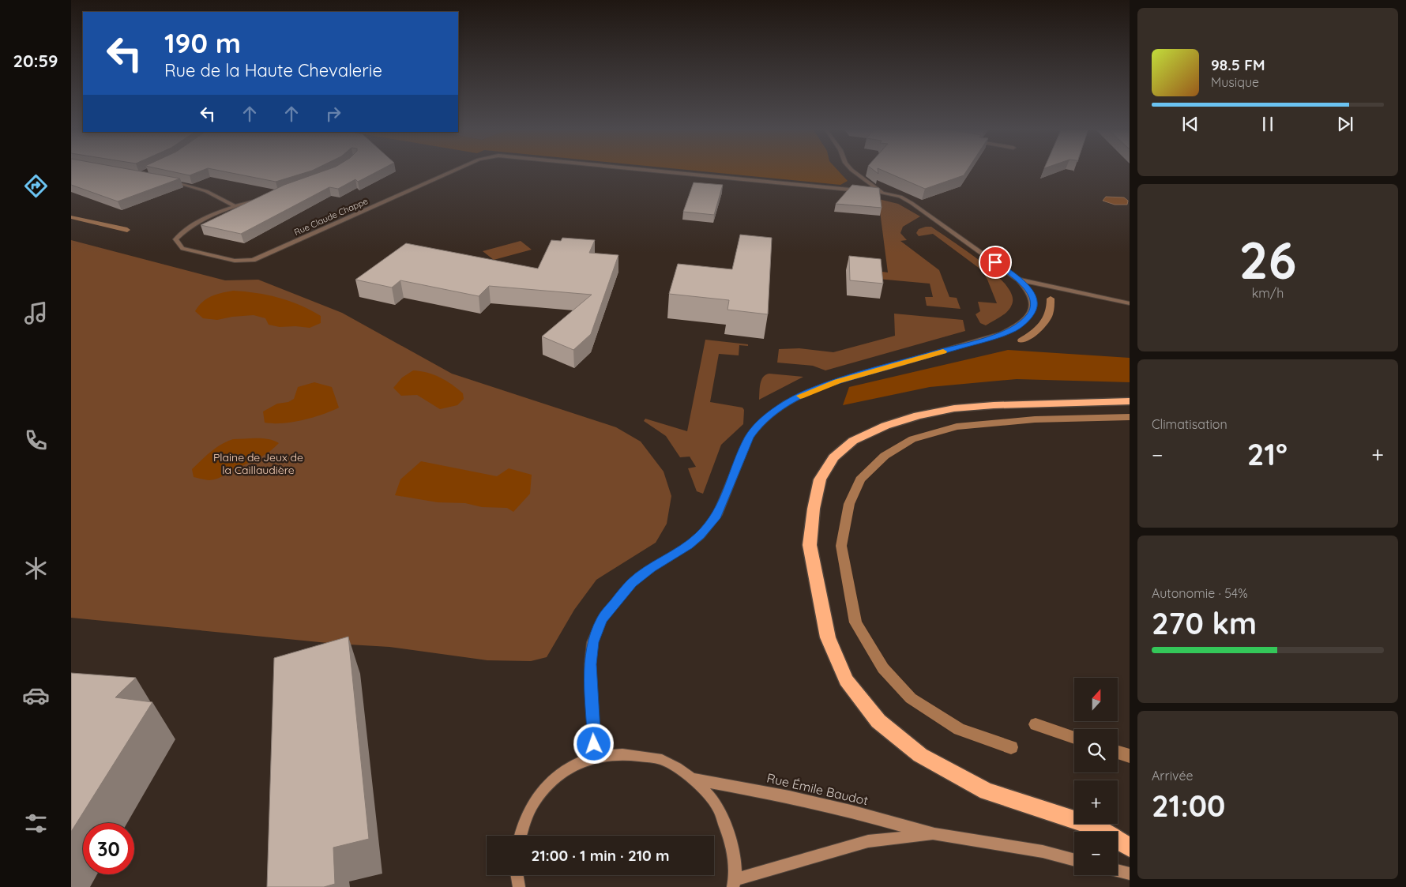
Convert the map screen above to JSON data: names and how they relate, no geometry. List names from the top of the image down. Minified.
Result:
{"streets":{"street":["Rue Claude Chappe","Rue Émile Baudot"]},"parks":["Plaine de Jeux de la Caillaudière"],"north":"top","page":{"tabs":"20:59","turn":["190 m","Rue de la Haute Chevalerie"],"song":["98.5 FM","Musique"],"tile":[["26","km/h"],"Climatisation",["Autonomie · 54%","270 km"],["Arrivée","21:00"]],"heat":["−","21°","+"],"map_buttons":["+","−"],"limit":"30","trip":"21:00 · 1 min · 210 m"}}
